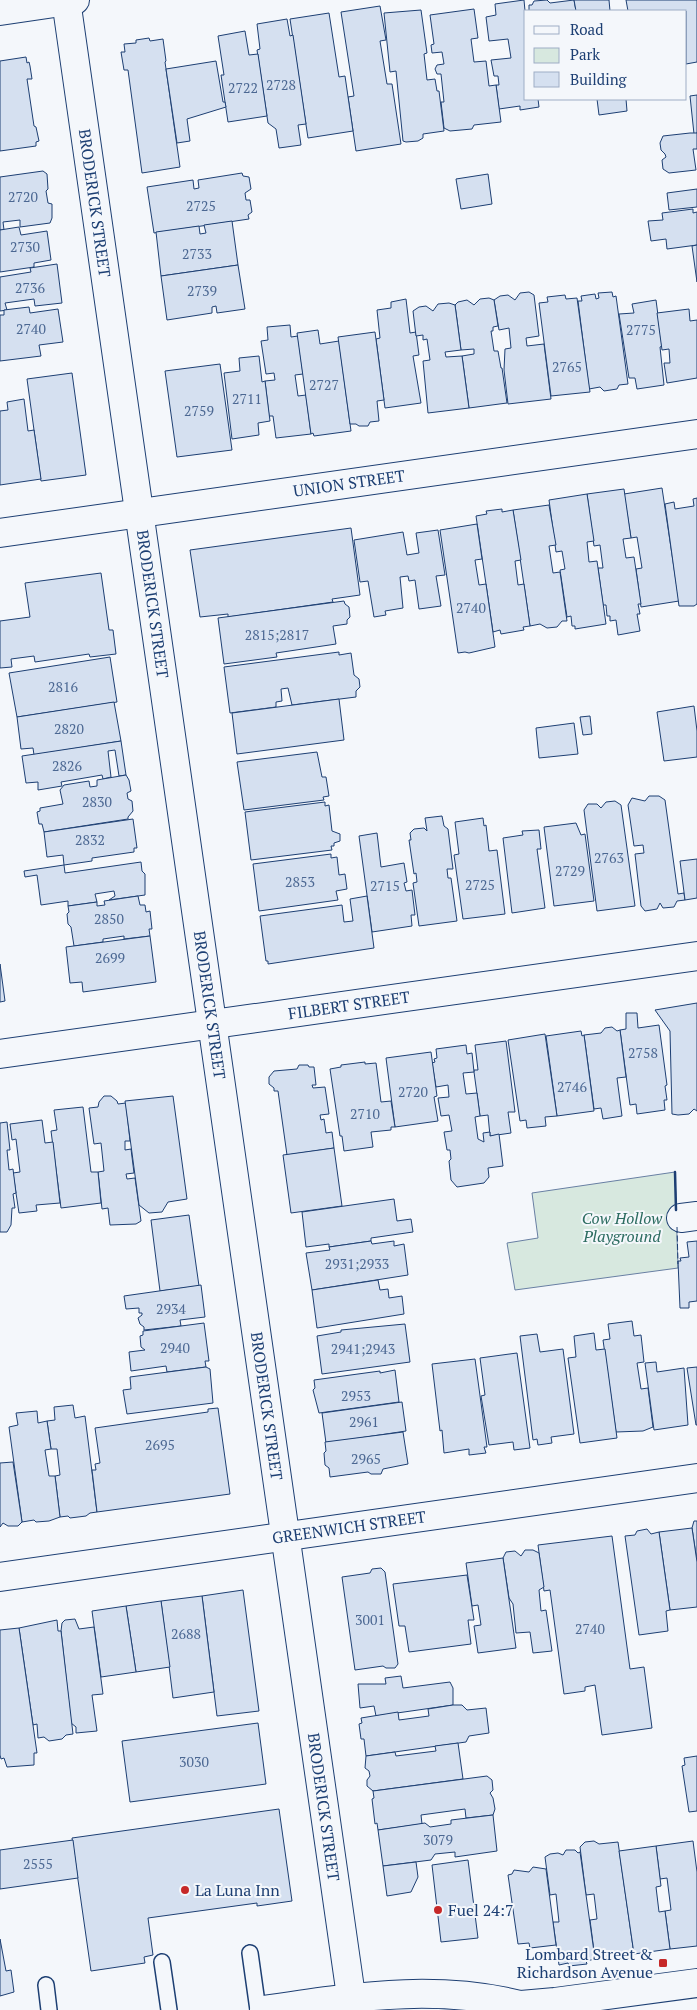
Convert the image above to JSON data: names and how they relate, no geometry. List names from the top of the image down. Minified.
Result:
{"streets":{"main road":["BRODERICK STREET","UNION STREET","FILBERT STREET","GREENWICH STREET"]},"crossings":[["BRODERICK STREET","UNION STREET"],["BRODERICK STREET","FILBERT STREET"],["BRODERICK STREET","GREENWICH STREET"]],"parks":["Cow Hollow Playground"],"places":{"other":["La Luna Inn","Fuel 24:7"],"transit":["Lombard Street & Richardson Avenue"]},"house_numbers":["2728","2722","2720","2725","2730","2733","2736","2739","2740","2775","2765","2727","2711","2759","2740","2815;2817","2816","2820","2826","2830","2832","2763","2729","2853","2725","2715","2850","2699","2758","2746","2720","2710","2931;2933","2934","2940","2941;2943","2953","2961","2695","2965","3001","2740","2688","3030","3079","2555"],"legend":["Road","Park","Building"]}
